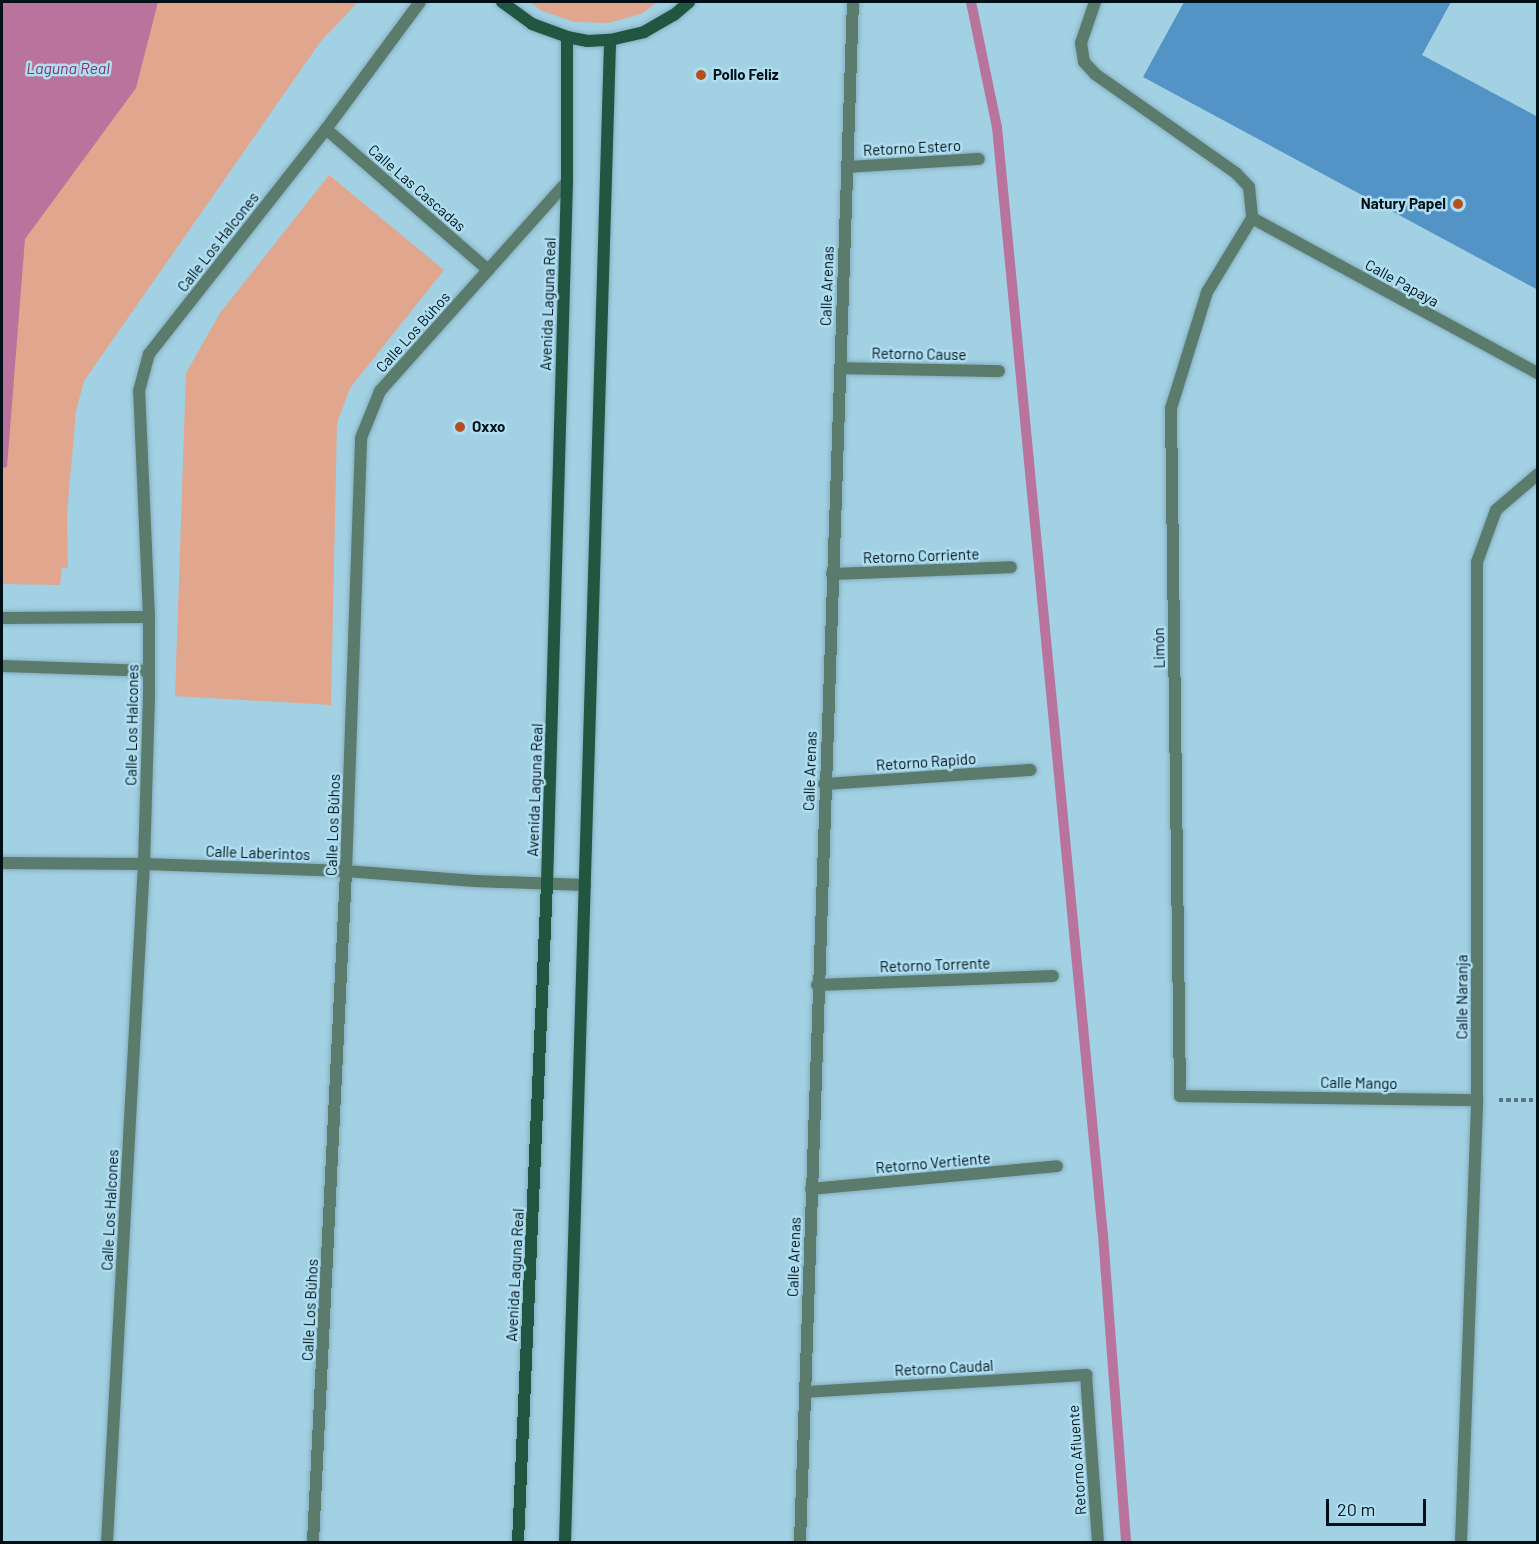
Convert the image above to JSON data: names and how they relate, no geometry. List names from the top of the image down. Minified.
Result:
{"streets":{"street":["Retorno Estero","Calle Las Cascadas","Calle Los Halcones","Calle Papaya","Calle Arenas","Avenida Laguna Real","Calle Los Búhos","Retorno Cause","Retorno Corriente","Limón","Retorno Rapido","Calle Laberintos","Retorno Torrente","Calle Naranja","Calle Mango","Retorno Vertiente","Retorno Caudal","Retorno Afluente"]},"crossings":[["Retorno Estero","Calle Arenas"],["Calle Las Cascadas","Calle Los Halcones"],["Calle Las Cascadas","Calle Los Búhos"],["Calle Los Halcones","Calle Laberintos"],["Calle Papaya","Limón"],["Calle Arenas","Retorno Cause"],["Calle Arenas","Retorno Corriente"],["Calle Arenas","Retorno Rapido"],["Calle Arenas","Retorno Torrente"],["Calle Arenas","Retorno Vertiente"],["Calle Arenas","Retorno Caudal"],["Avenida Laguna Real","Calle Los Búhos"],["Avenida Laguna Real","Calle Laberintos"],["Calle Los Búhos","Calle Laberintos"],["Limón","Calle Mango"],["Calle Naranja","Calle Mango"],["Retorno Caudal","Retorno Afluente"]],"water":["Laguna Real"],"places":["Pollo Feliz","Natury Papel","Oxxo"],"scale_bar":"20 m"}
